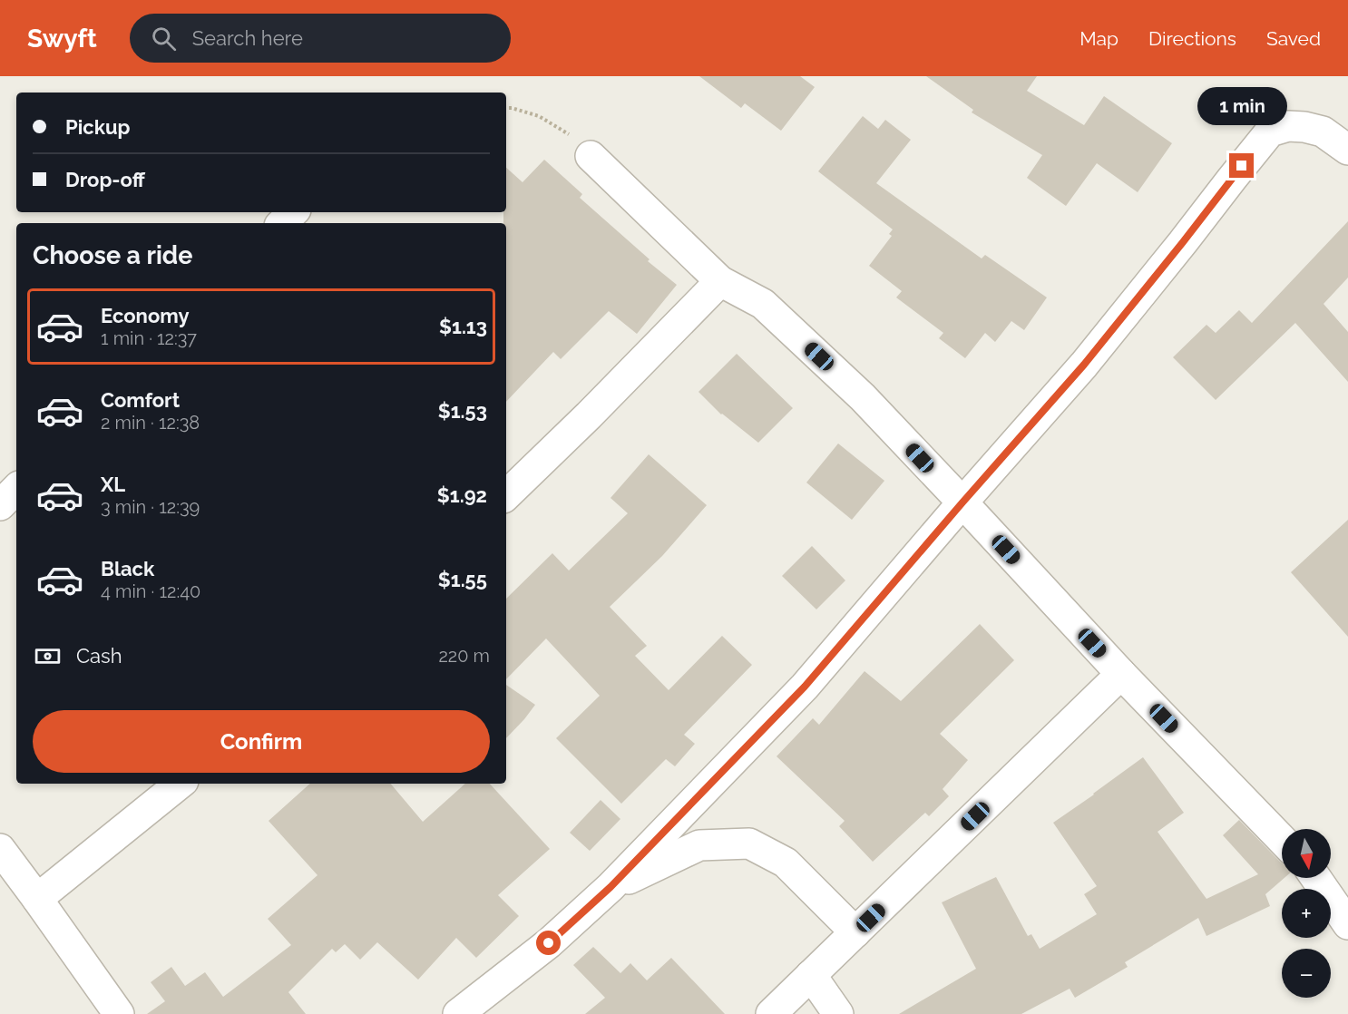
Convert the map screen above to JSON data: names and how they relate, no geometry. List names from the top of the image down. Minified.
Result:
{"north":"bottom","page":{"header":"Swyft","search":"Search here","nav":["Map","Directions","Saved"],"bubble":"1 min","banner":["Pickup","Drop-off"],"heading":"Choose a ride","list":[{"name":"Economy","note":"1 min · 12:37","value":"$1.13"},{"name":"Comfort","note":"2 min · 12:38","value":"$1.53"},{"name":"XL","note":"3 min · 12:39","value":"$1.92"},{"name":"Black","note":"4 min · 12:40","value":"$1.55"}],"pay":["Cash","220 m"],"buttons":"Confirm","map_buttons":["+","−"]}}
